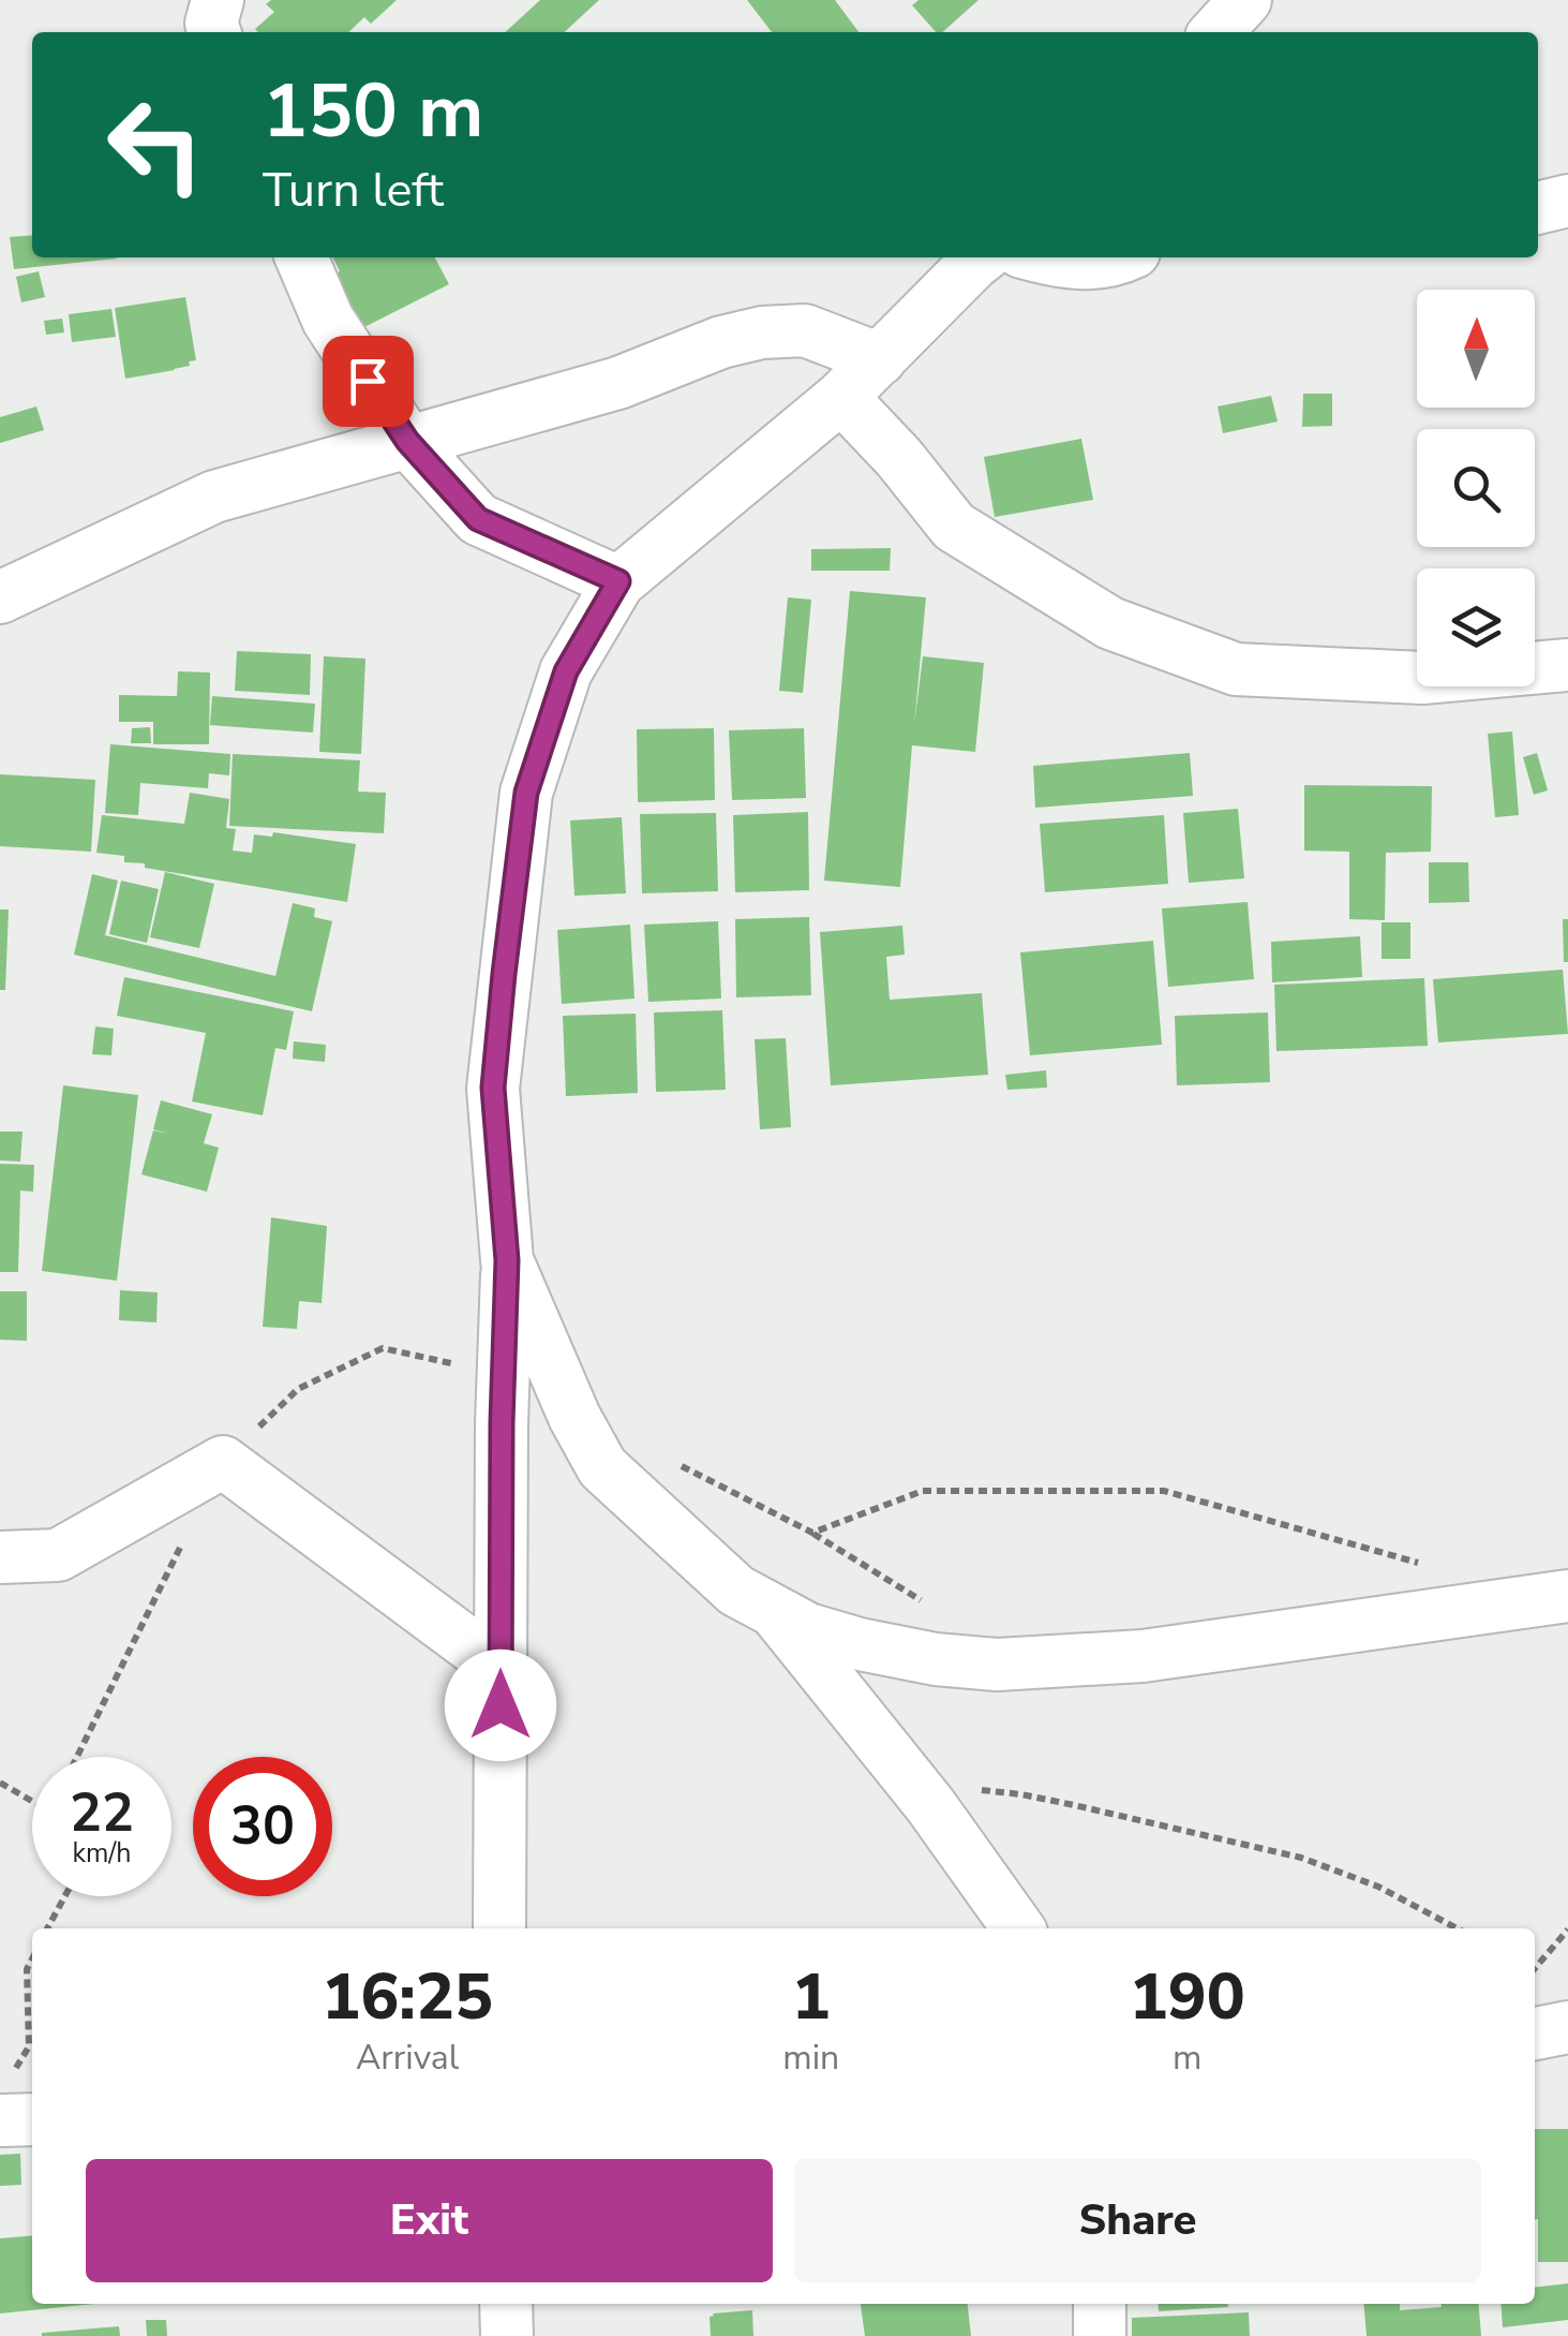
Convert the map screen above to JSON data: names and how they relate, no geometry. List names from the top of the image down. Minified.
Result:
{"north":"top","page":{"turn":["150 m","Turn left"],"speed":"22 km/h","limit":"30","eta":["16:25","Arrival","1","min","190","m"],"buttons":["Exit","Share"]}}
